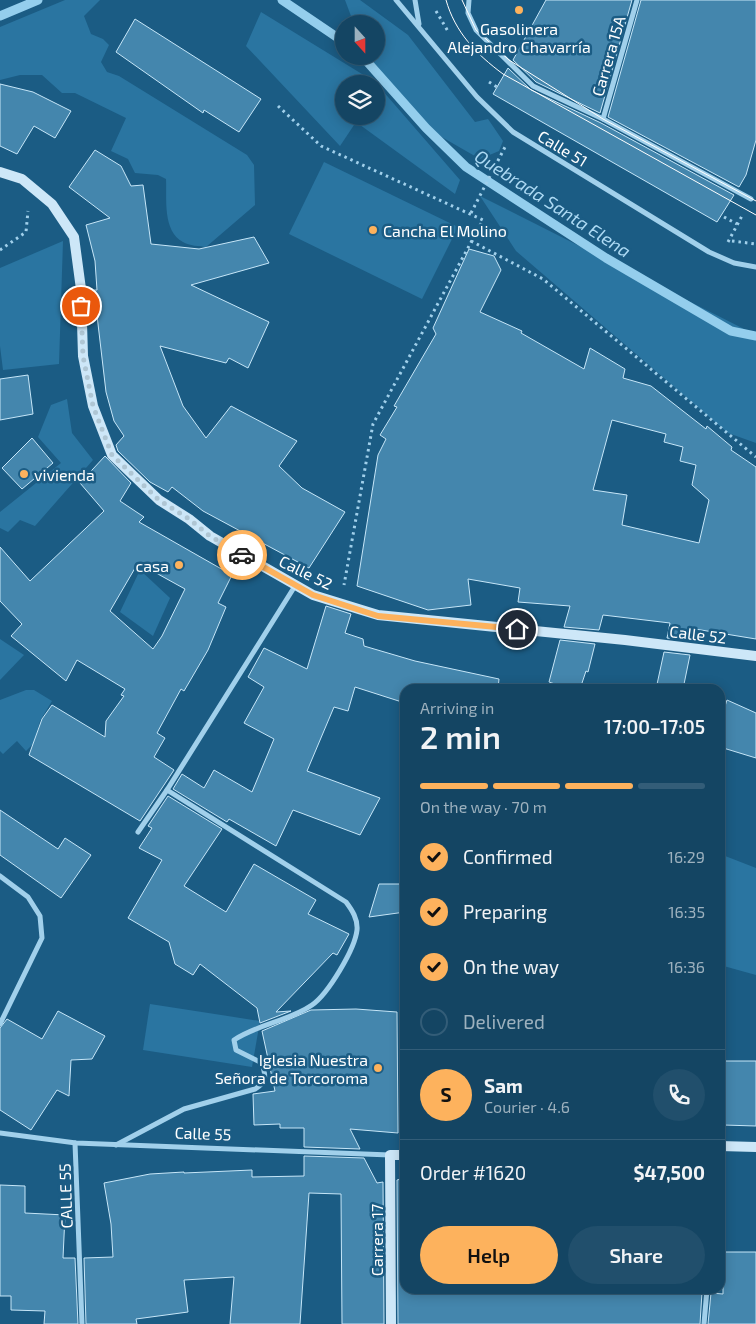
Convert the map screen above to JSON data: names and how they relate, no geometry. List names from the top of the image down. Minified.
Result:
{"streets":{"street":["Carrera 15A","Calle 51","Calle 52","Calle 55","CALLE 55","Carrera 17"]},"crossings":[["Calle 55","CALLE 55"],["Calle 55","Carrera 17"]],"water":["Quebrada Santa Elena"],"places":["Gasolinera Alejandro Chavarría","Cancha El Molino","vivienda","casa","Iglesia Nuestra Señora de Torcoroma"],"north":"bottom","page":{"heading":["2 min","Arriving in","17:00–17:05"],"panel":["Sam","Courier · 4.6","Order #1620","$47,500"],"bar":"On the way · 70 m","list":[["Confirmed","16:29"],["Preparing","16:35"],["On the way","16:36"],"Delivered"],"round":"S","buttons":["Help","Share"]}}
